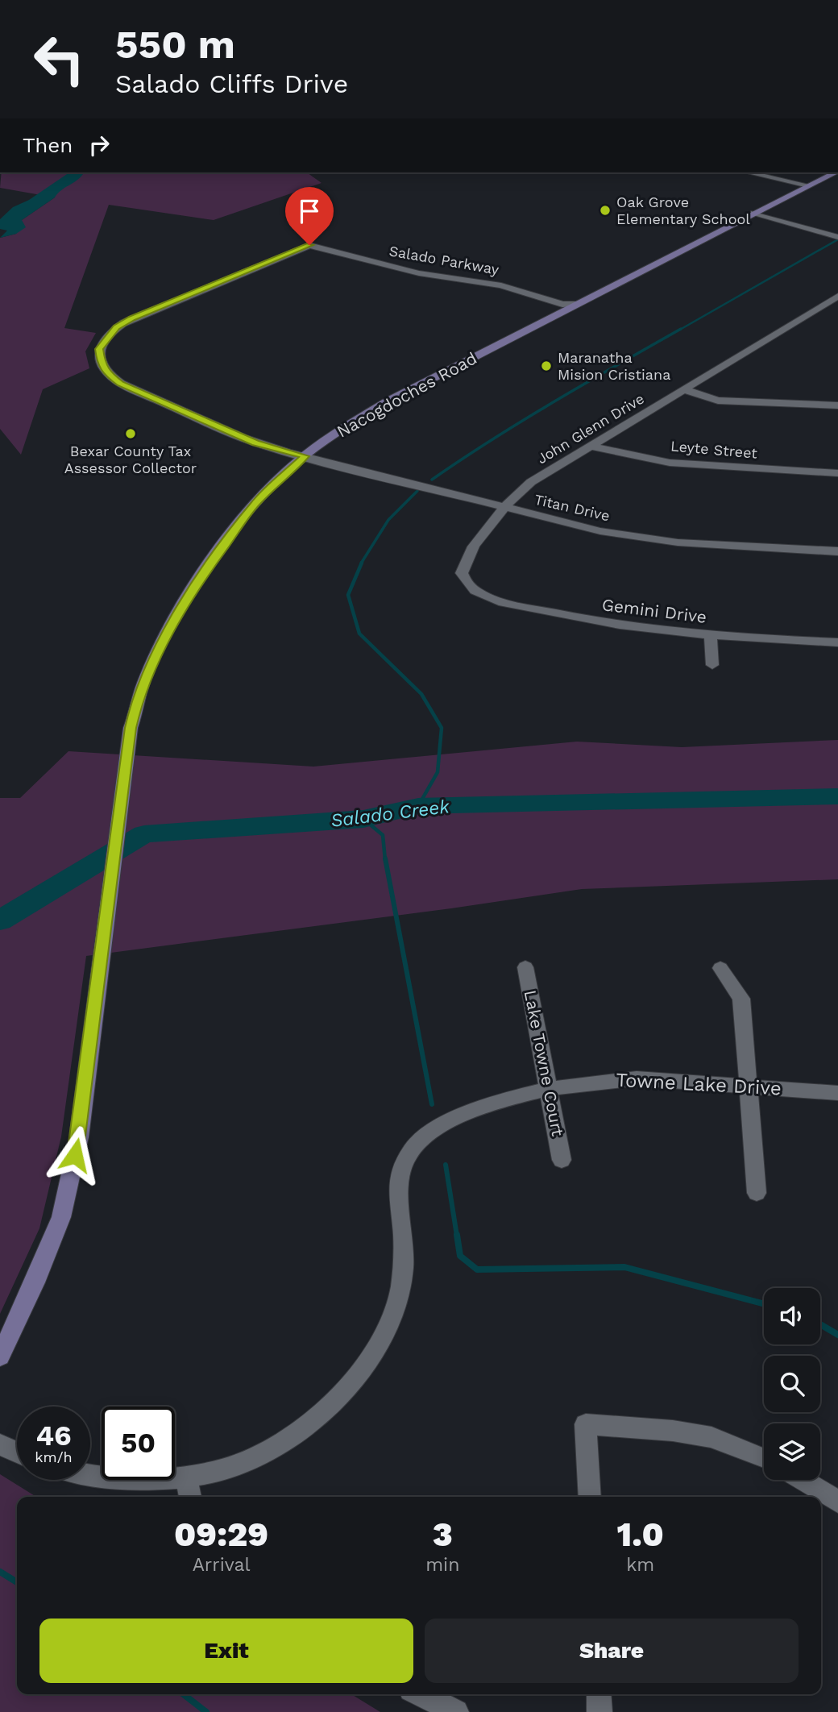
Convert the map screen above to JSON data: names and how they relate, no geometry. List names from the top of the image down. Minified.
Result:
{"streets":{"main road":["Nacogdoches Road"],"street":["Salado Parkway","John Glenn Drive","Leyte Street","Titan Drive","Gemini Drive","Lake Towne Court","Towne Lake Drive"]},"crossings":[["Salado Parkway","Nacogdoches Road"],["Salado Parkway","Titan Drive"],["Nacogdoches Road","Titan Drive"],["John Glenn Drive","Leyte Street"],["John Glenn Drive","Titan Drive"],["John Glenn Drive","Gemini Drive"],["Lake Towne Court","Towne Lake Drive"]],"water":["Salado Creek"],"places":["Oak Grove Elementary School","Maranatha Mision Cristiana","Bexar County Tax Assessor Collector"],"page":{"turn":["550 m","Salado Cliffs Drive"],"then":"Then","speed":"46 km/h","limit":"50","eta":["09:29","Arrival","3","min","1.0","km"],"buttons":["Exit","Share"]}}
